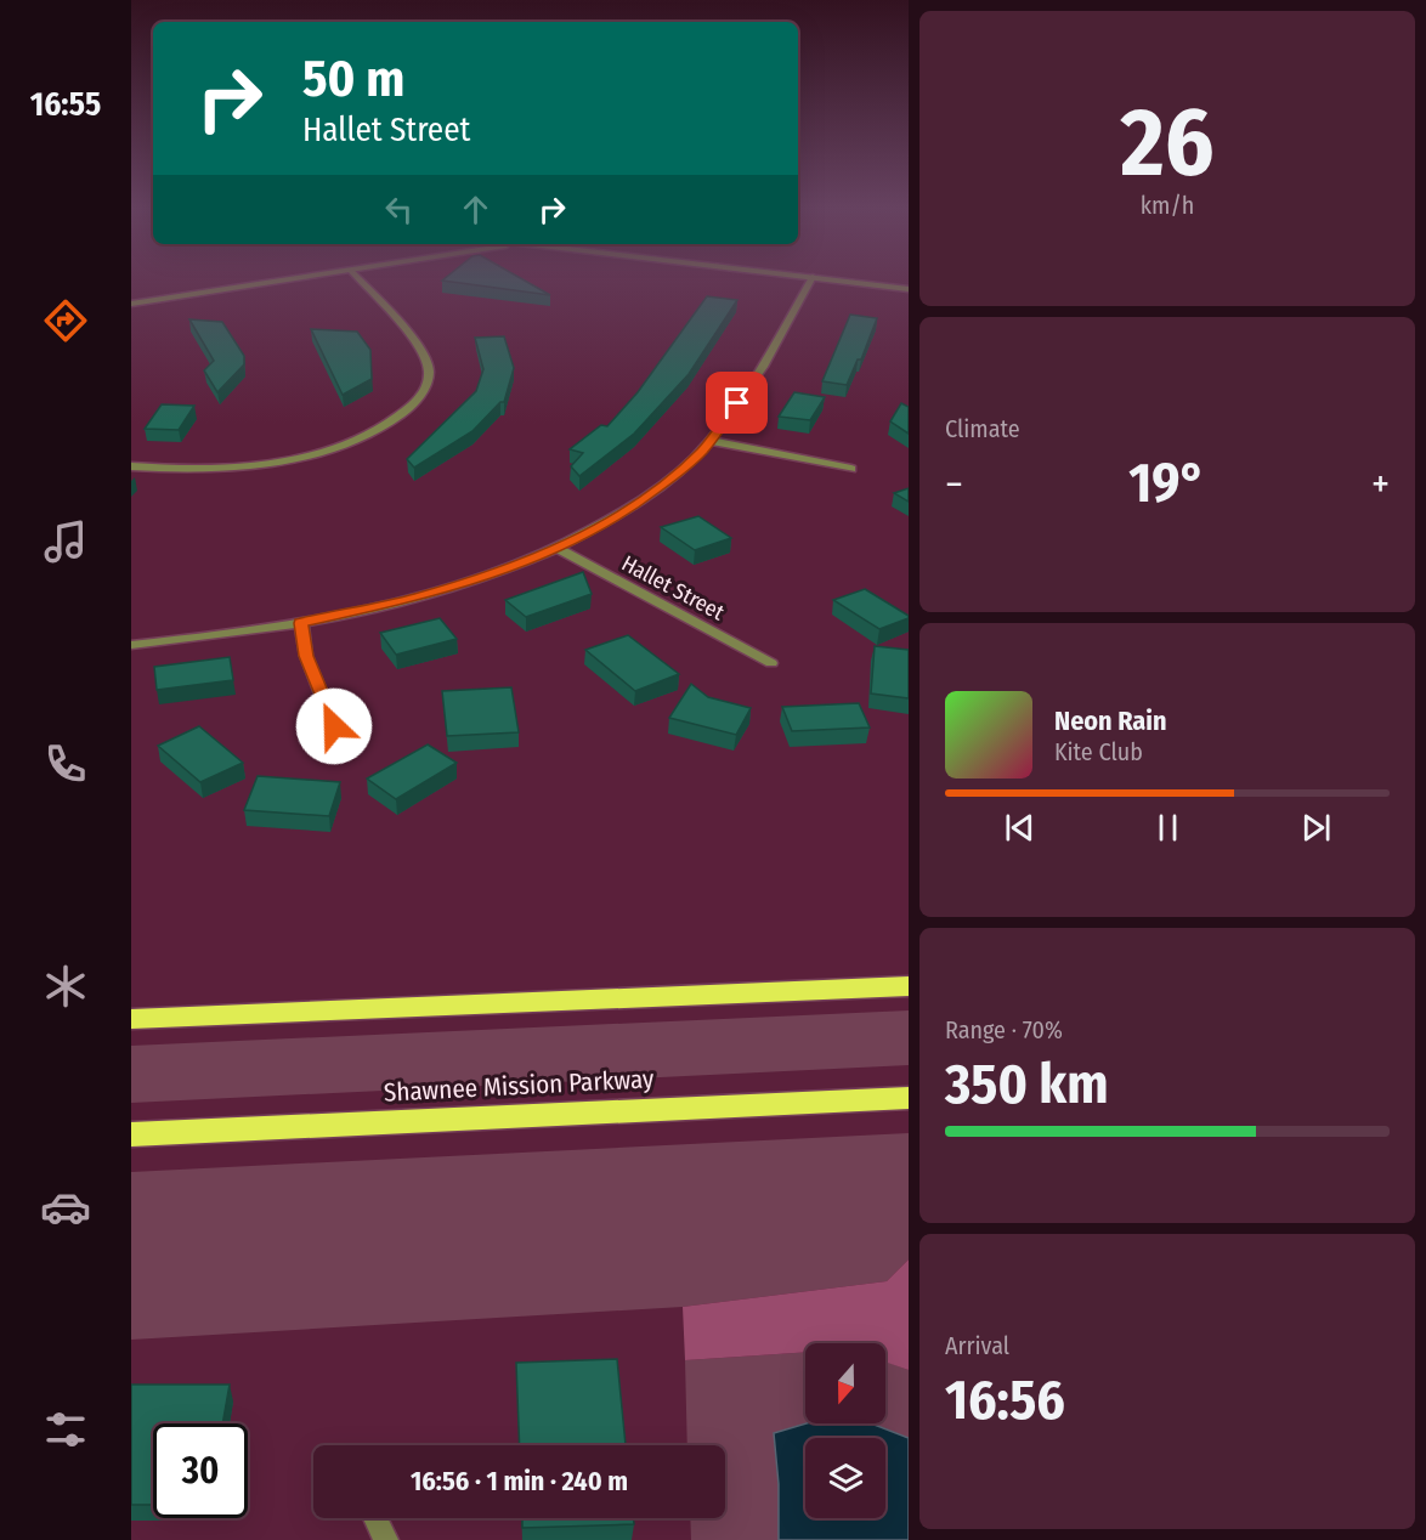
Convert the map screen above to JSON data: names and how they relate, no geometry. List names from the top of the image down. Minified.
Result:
{"streets":{"highway":["Shawnee Mission Parkway"],"street":["Hallet Street"]},"north":"bottom","page":{"tabs":"16:55","tile":[["26","km/h"],"Climate",["Range · 70%","350 km"],["Arrival","16:56"]],"turn":["50 m","Hallet Street"],"heat":["−","19°","+"],"song":["Neon Rain","Kite Club"],"limit":"30","trip":"16:56 · 1 min · 240 m"}}
